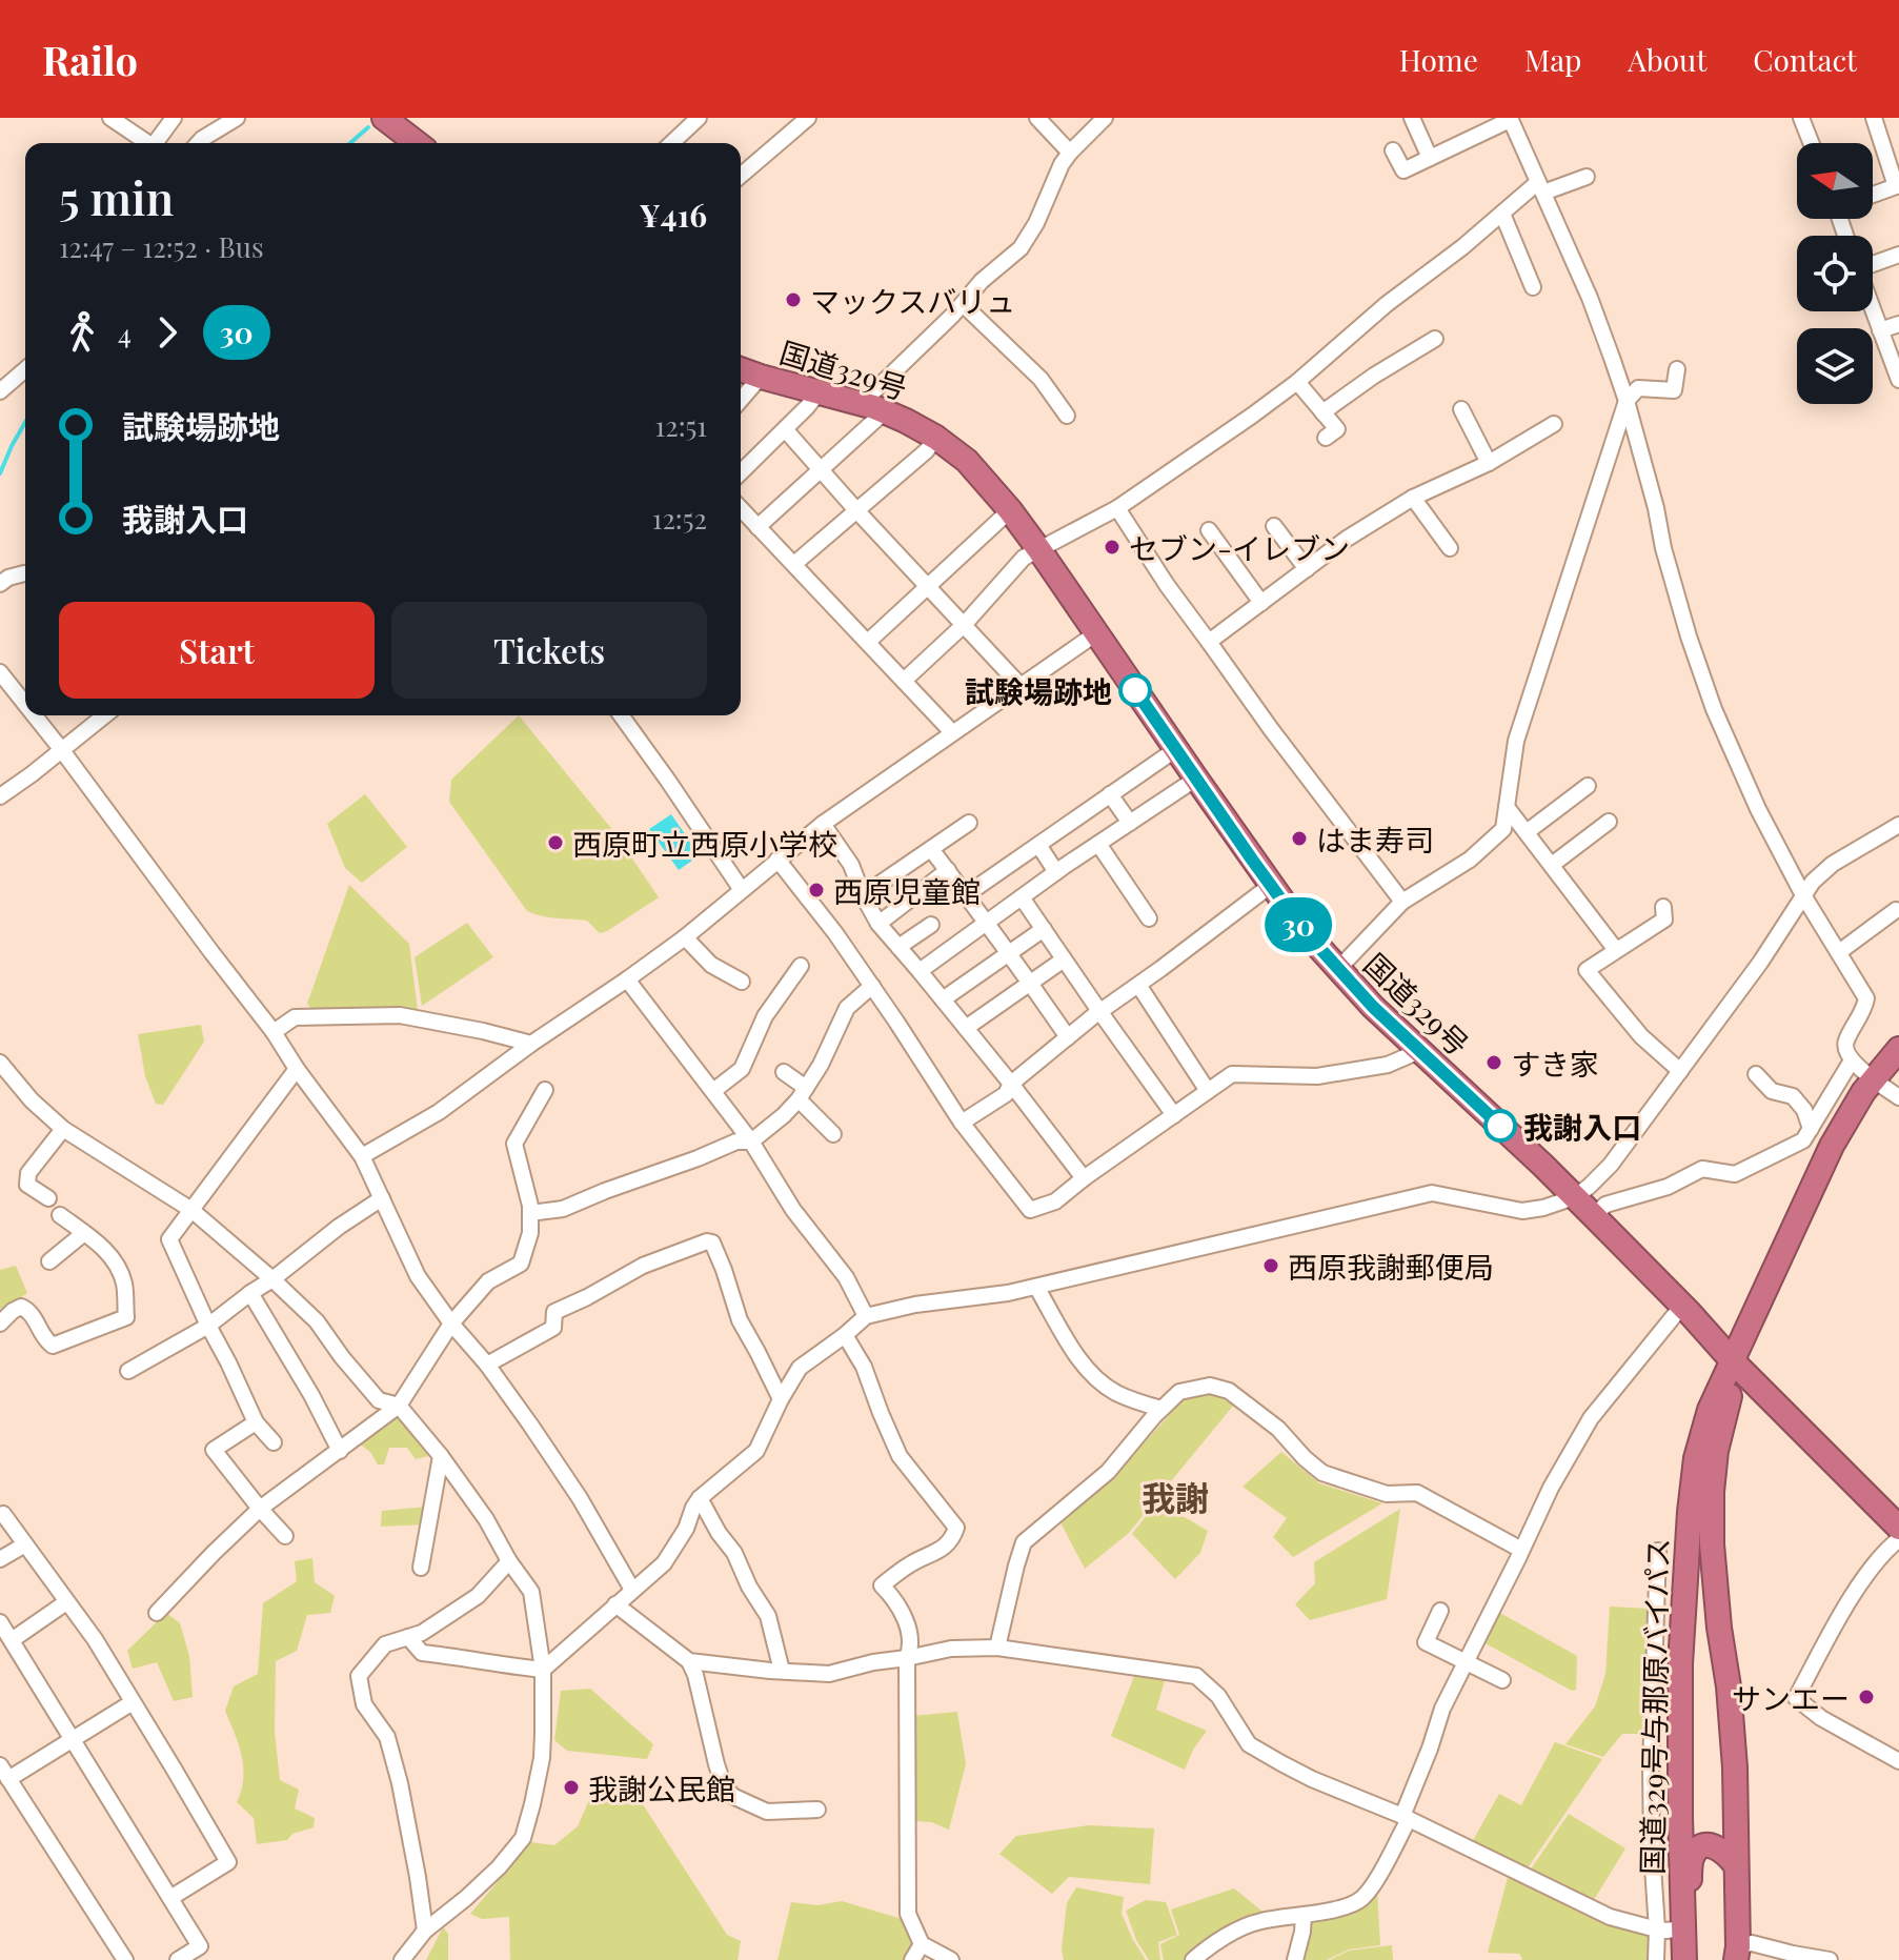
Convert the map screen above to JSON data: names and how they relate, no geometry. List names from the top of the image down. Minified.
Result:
{"streets":{"highway":["国道329号","国道329号与那原バイパス"]},"crossings":[["国道329号","国道329号与那原バイパス"]],"districts":["我謝"],"places":["マックスバリュ","セブン-イレブン","試験場跡地","はま寿司","西原町立西原小学校","西原児童館","すき家","我謝入口","西原我謝郵便局","サンエー","我謝公民館"],"lines":["bus line 30"],"north":"left","page":{"header":"Railo","nav":["Home","Map","About","Contact"],"on_map":"30","heading":["5 min","12:47 – 12:52 · Bus","¥416"],"legs":["4","30"],"list":[{"name":"試験場跡地","value":"12:51"},{"name":"我謝入口","value":"12:52"}],"buttons":["Start","Tickets"]}}
